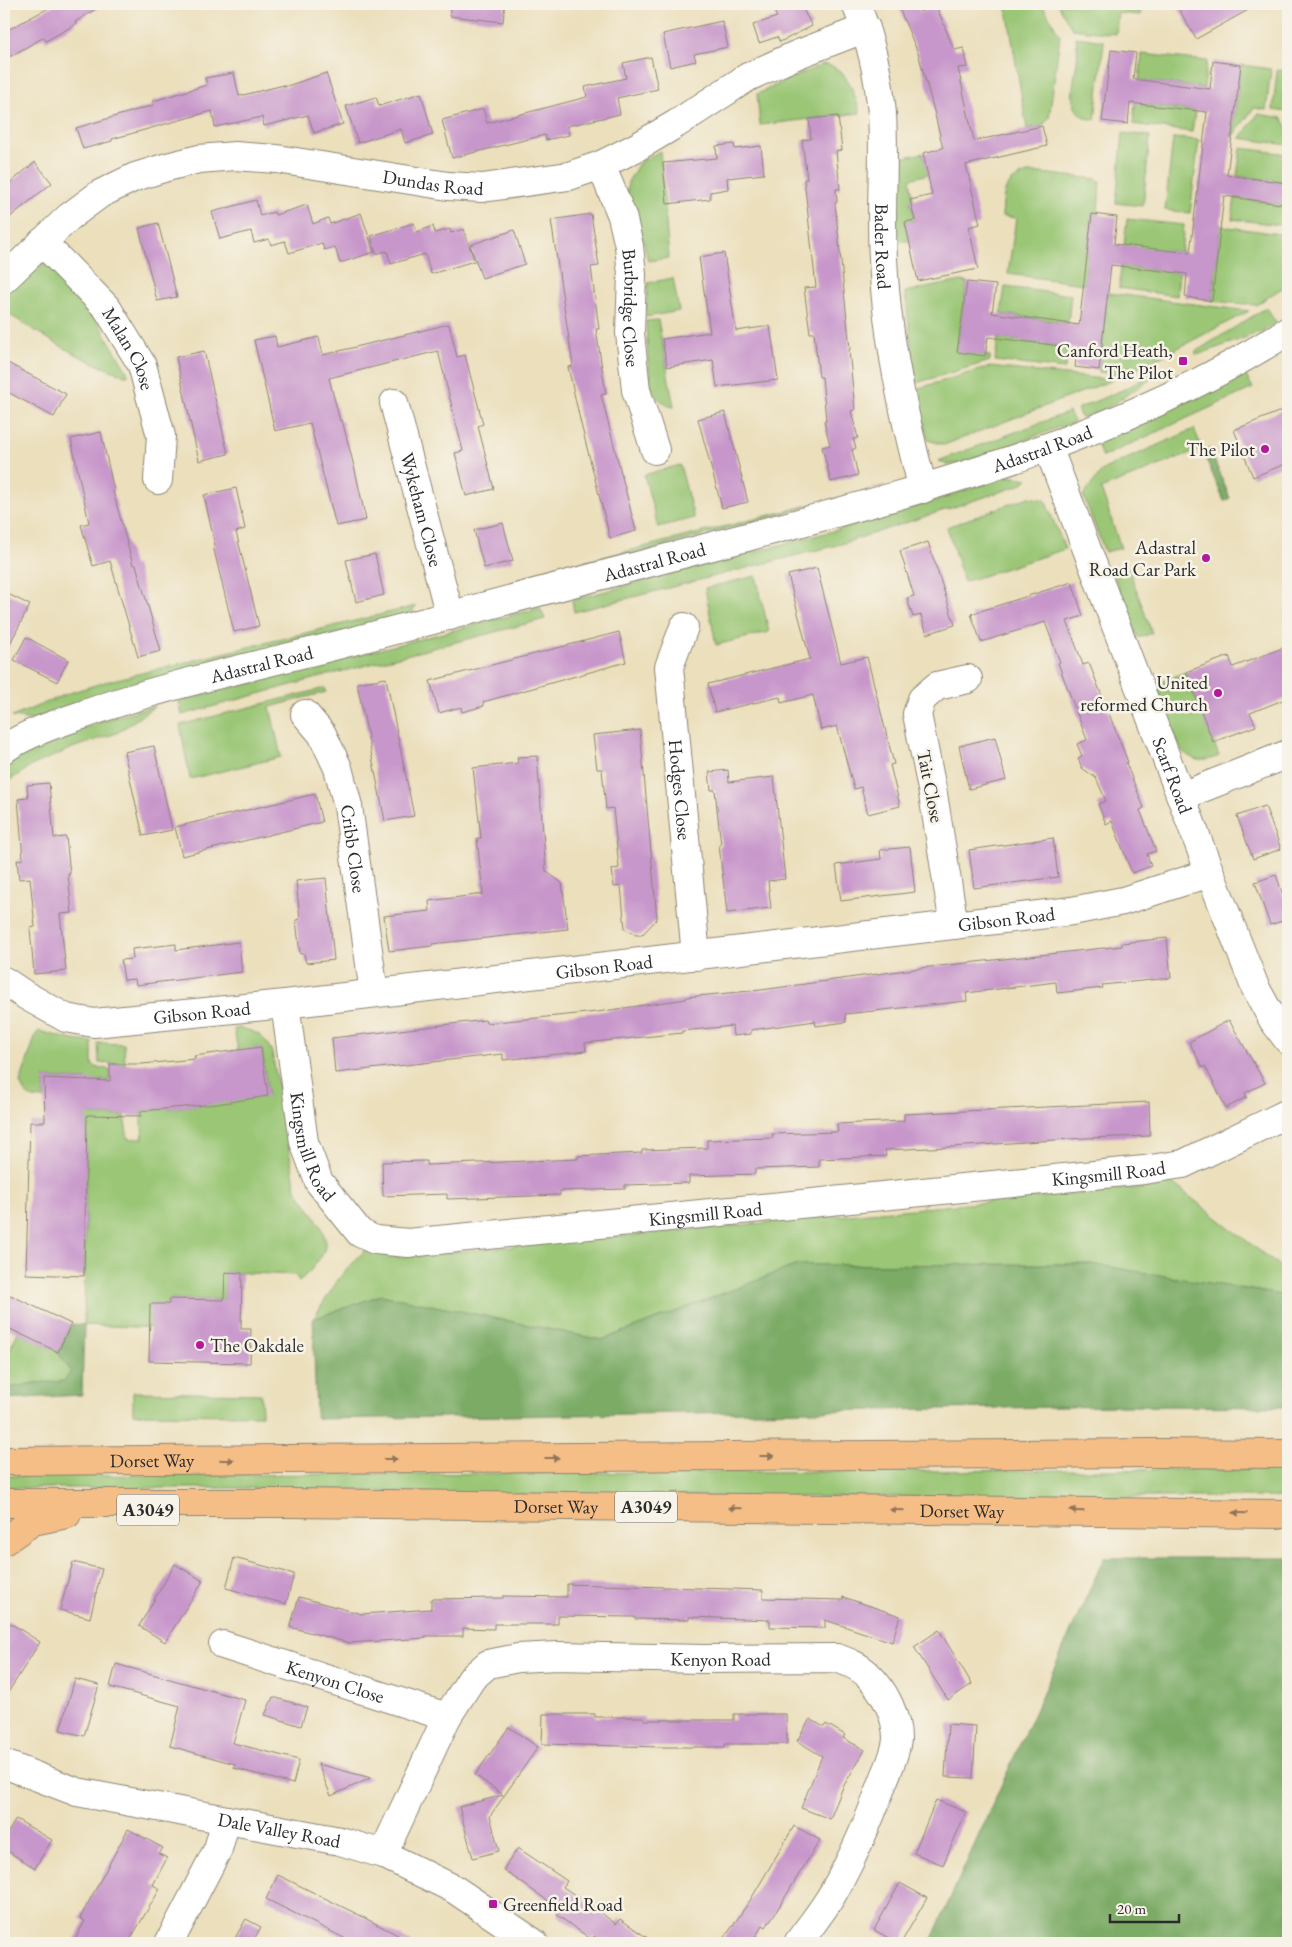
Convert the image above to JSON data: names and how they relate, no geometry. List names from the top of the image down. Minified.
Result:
{"streets":{"highway":["Dorset Way","A3049"],"street":["Dundas Road","Bader Road","Burbridge Close","Malan Close","Adastral Road","Wykeham Close","Scarf Road","Tait Close","Hodges Close","Cribb Close","Gibson Road","Kingsmill Road","Kenyon Road","Kenyon Close","Dale Valley Road"]},"crossings":[["Dundas Road","Bader Road"],["Dundas Road","Burbridge Close"],["Dundas Road","Malan Close"],["Bader Road","Adastral Road"],["Adastral Road","Wykeham Close"],["Adastral Road","Scarf Road"],["Scarf Road","Gibson Road"],["Tait Close","Gibson Road"],["Hodges Close","Gibson Road"],["Cribb Close","Gibson Road"],["Gibson Road","Kingsmill Road"],["Dorset Way","A3049"],["Kenyon Road","Kenyon Close"],["Kenyon Road","Dale Valley Road"]],"places":{"transit":["Canford Heath, The Pilot","Greenfield Road"],"other":["The Pilot","Adastral Road Car Park","United reformed Church","The Oakdale"]},"scale_bar":"20 m"}
